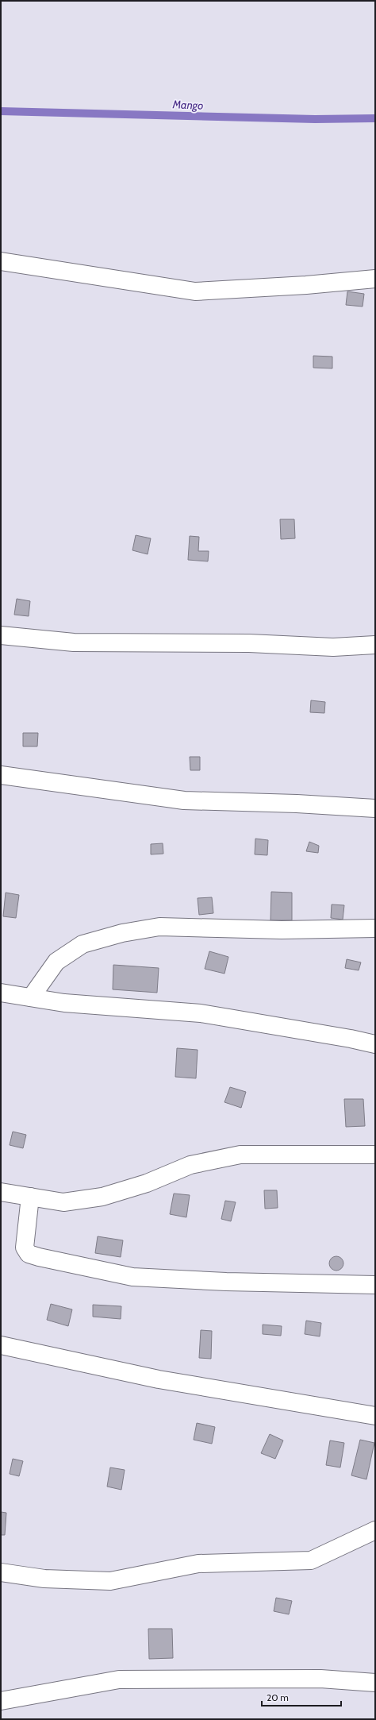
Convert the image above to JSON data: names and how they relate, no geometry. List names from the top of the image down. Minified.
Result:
{"water":["Mango"],"scale_bar":"20 m"}
